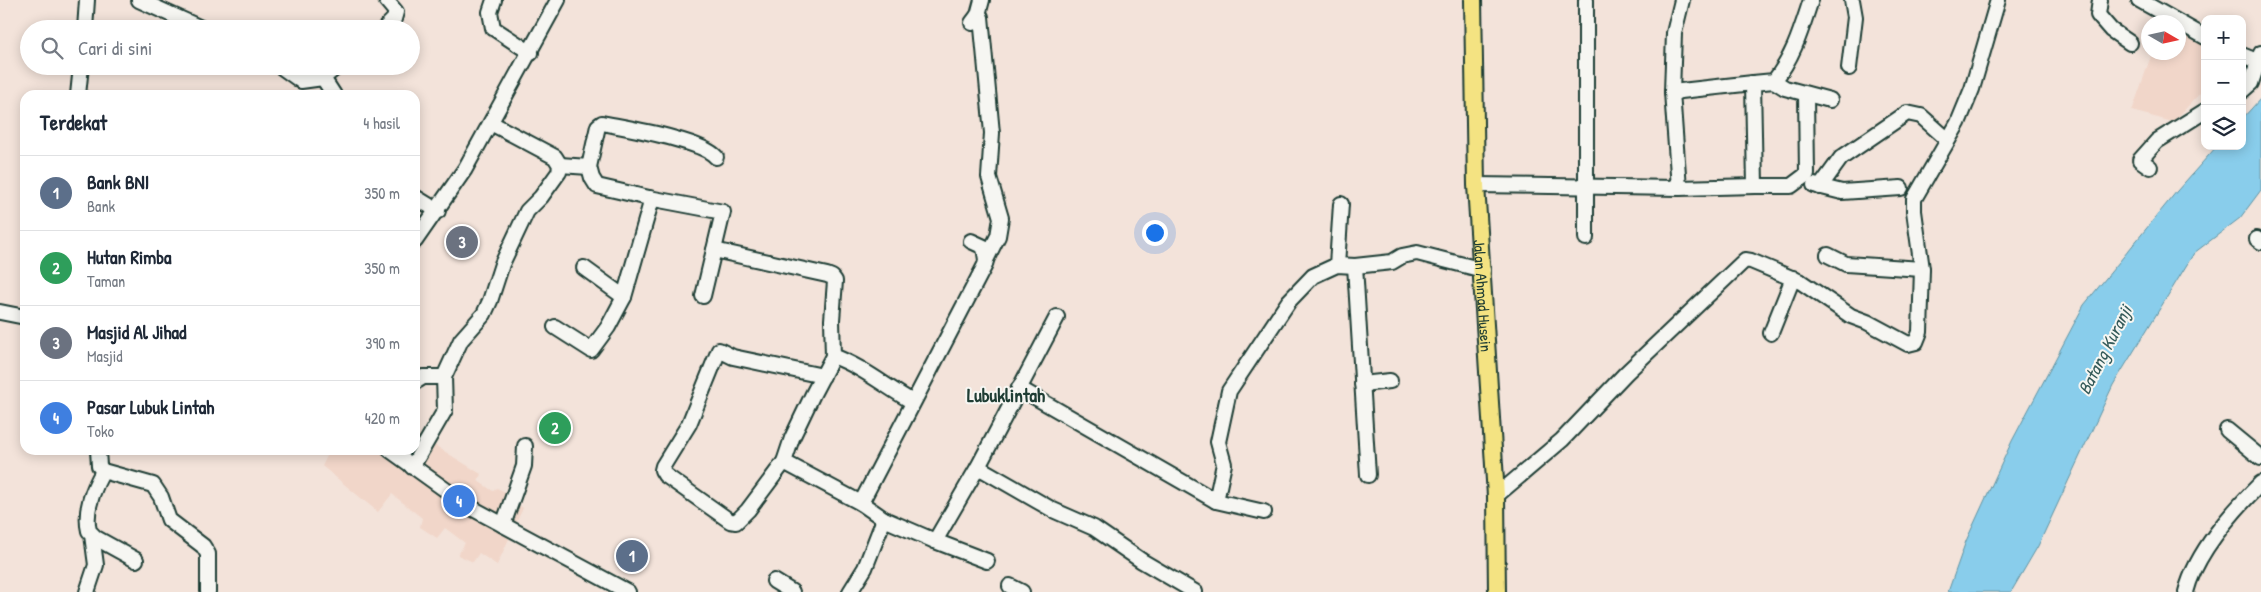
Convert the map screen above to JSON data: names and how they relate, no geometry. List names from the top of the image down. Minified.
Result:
{"streets":{"main road":["Jalan Ahmad Husein"]},"districts":["Lubuklintah"],"water":["Batang Kuranji"],"north":"right","page":{"map_buttons":["+","−"],"search":"Cari di sini","heading":["Terdekat","4 hasil"],"list":[{"mark":"1","name":"Bank BNI","note":"Bank","value":"350 m"},{"mark":"2","name":"Hutan Rimba","note":"Taman","value":"350 m"},{"mark":"3","name":"Masjid Al Jihad","note":"Masjid","value":"390 m"},{"mark":"4","name":"Pasar Lubuk Lintah","note":"Toko","value":"420 m"}],"pins":["3","2","4","1"]}}
